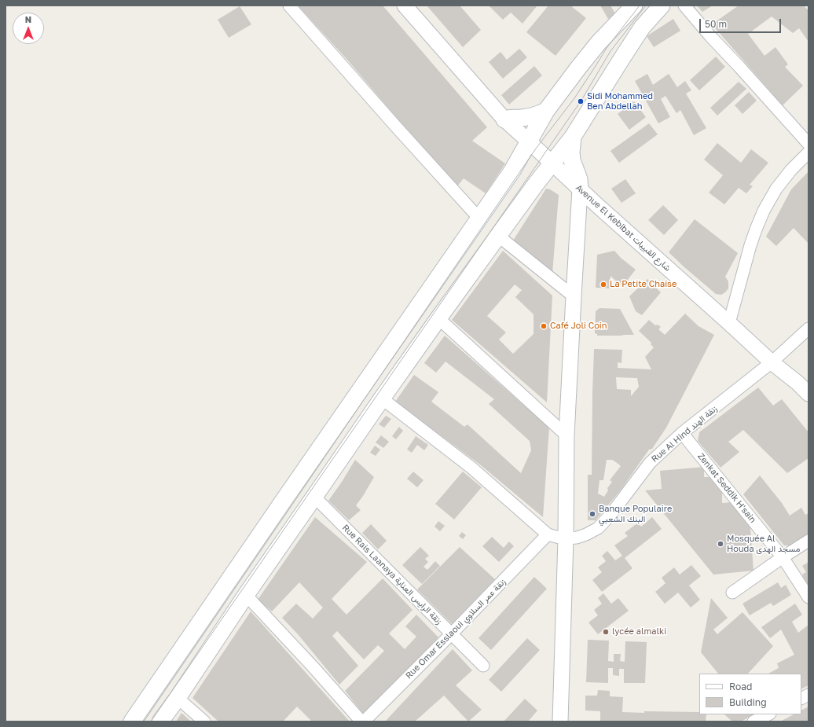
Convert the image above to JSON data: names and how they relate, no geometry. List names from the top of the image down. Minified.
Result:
{"streets":{"street":["Avenue El Kebibat شارع القبيبات","Rue Al Hind زنقة الهند","Zenkat Seddik H'sain","Rue Rais Laanaya زنقة الرايس العناية","Rue Omar Esslaoui زنقة عمر السلاوي"]},"crossings":[["Avenue El Kebibat شارع القبيبات","Rue Al Hind زنقة الهند"],["Rue Al Hind زنقة الهند","Zenkat Seddik H'sain"],["Rue Rais Laanaya زنقة الرايس العناية","Rue Omar Esslaoui زنقة عمر السلاوي"]],"places":["Sidi Mohammed Ben Abdellah","La Petite Chaise","Café Joli Coin","Banque Populaire البنك الشعبي","Mosquée Al Houda مسجد الهدى","lycée almalki"],"legend":["Road","Building"],"scale_bar":"50 m","north":"top"}
